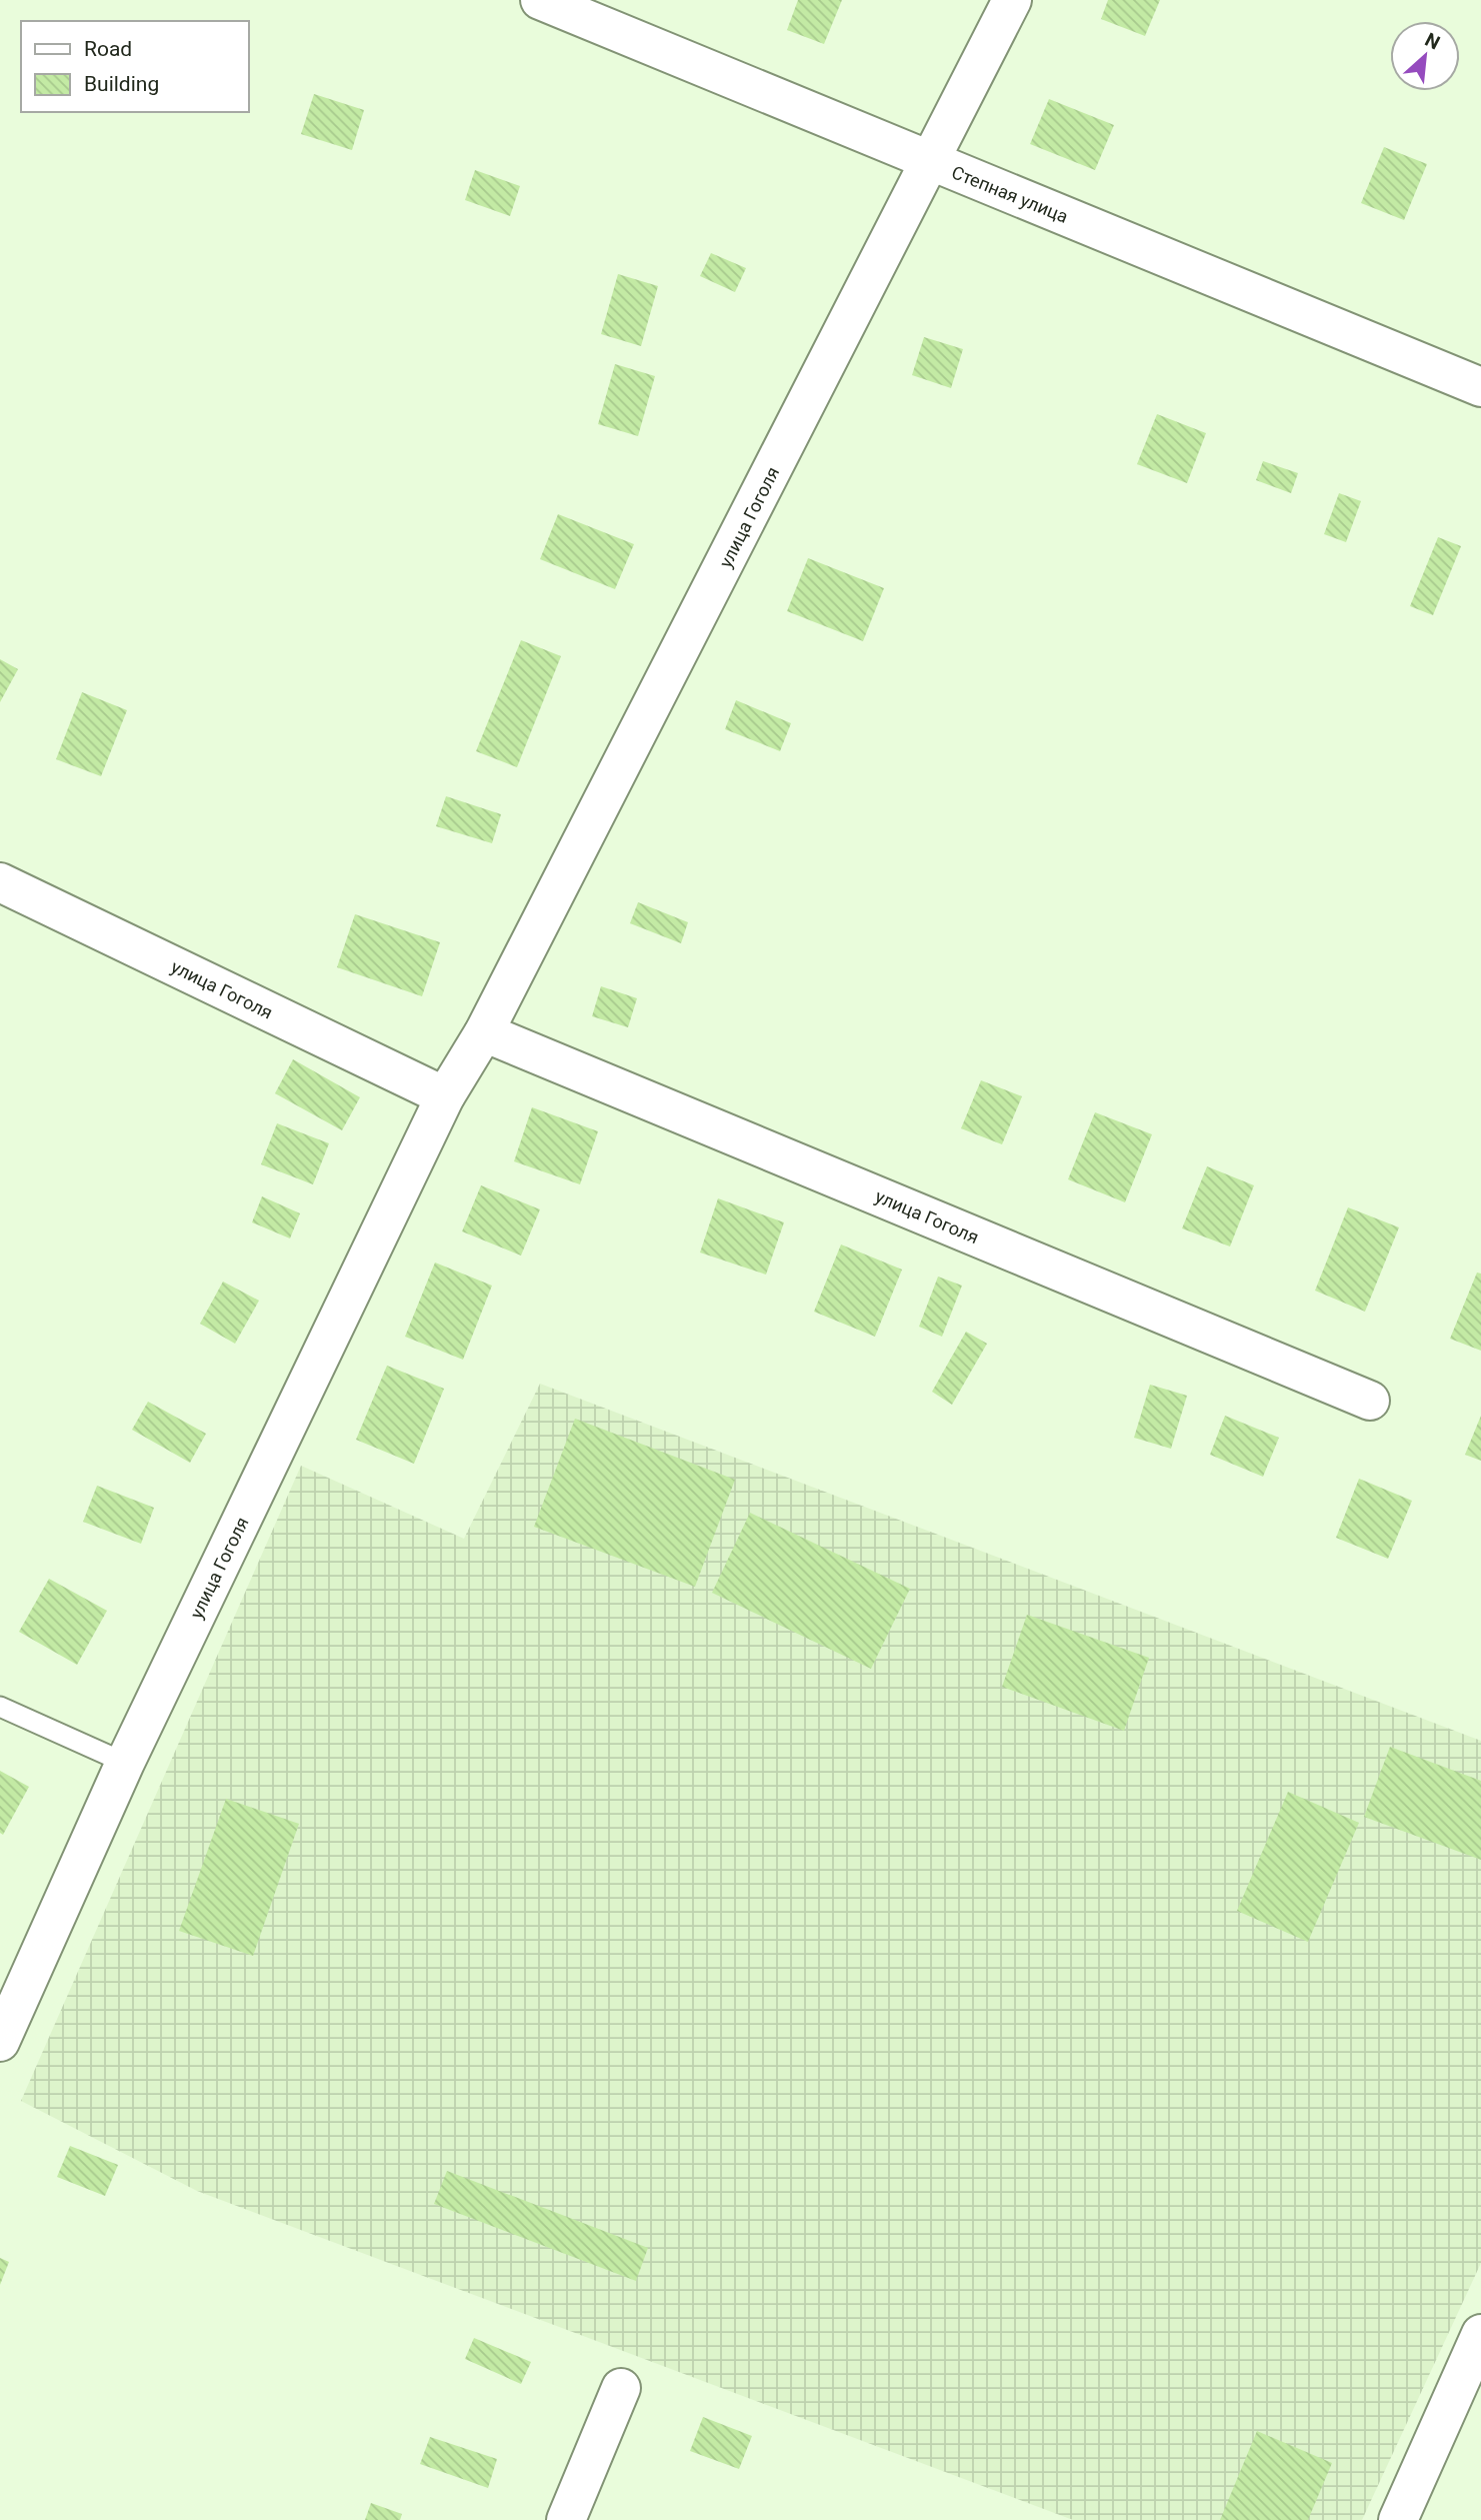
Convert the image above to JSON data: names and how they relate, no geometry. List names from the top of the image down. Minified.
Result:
{"streets":{"street":["Степная улица","улица Гоголя"]},"crossings":[["Степная улица","улица Гоголя"]],"legend":["Road","Building"],"north":"top right"}
